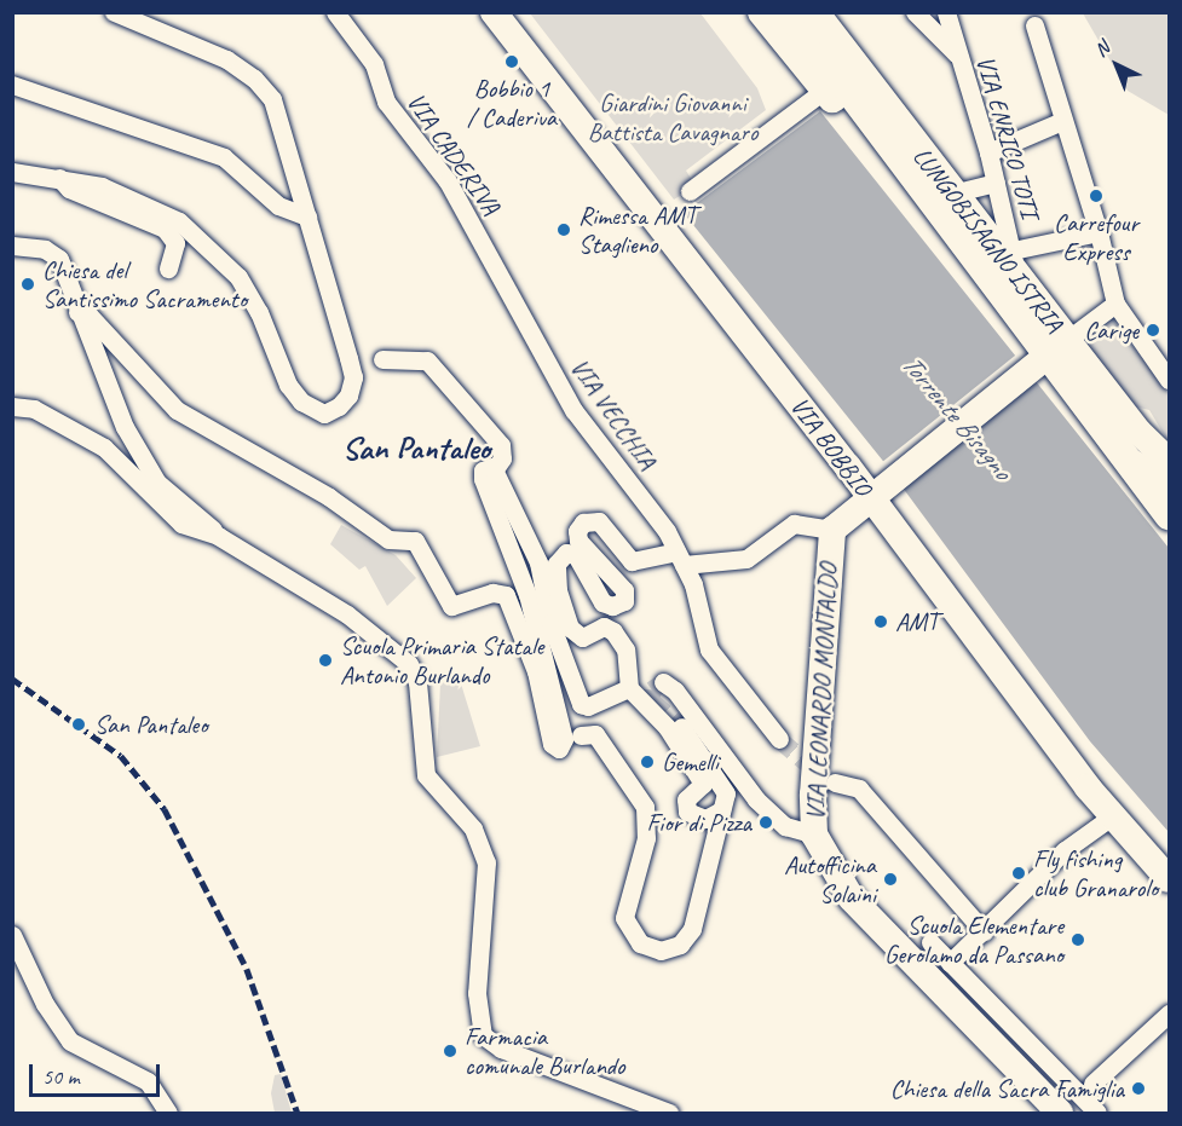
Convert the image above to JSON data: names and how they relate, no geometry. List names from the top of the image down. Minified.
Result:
{"streets":{"main road":["LUNGOBISAGNO ISTRIA","VIA BOBBIO","VIA LEONARDO MONTALDO"],"street":["VIA ENRICO TOTI","VIA CADERIVA","VIA VECCHIA"]},"crossings":[["VIA ENRICO TOTI","LUNGOBISAGNO ISTRIA"],["VIA CADERIVA","VIA VECCHIA"],["LUNGOBISAGNO ISTRIA","VIA LEONARDO MONTALDO"],["VIA BOBBIO","VIA LEONARDO MONTALDO"]],"districts":["San Pantaleo"],"water":["Torrente Bisagno"],"parks":["Giardini Giovanni Battista Cavagnaro"],"places":["Bobbio 1 / Caderiva","Carrefour Express","Rimessa AMT Staglieno","Chiesa del Santissimo Sacramento","Carige","AMT","Scuola Primaria Statale Antonio Burlando","San Pantaleo","Gemelli","Fior di Pizza","Fly fishing club Granarolo","Autofficina Solaini","Scuola Elementare Gerolamo da Passano","Farmacia comunale Burlando","Chiesa della Sacra Famiglia"],"scale_bar":"50 m","north":"top left"}
